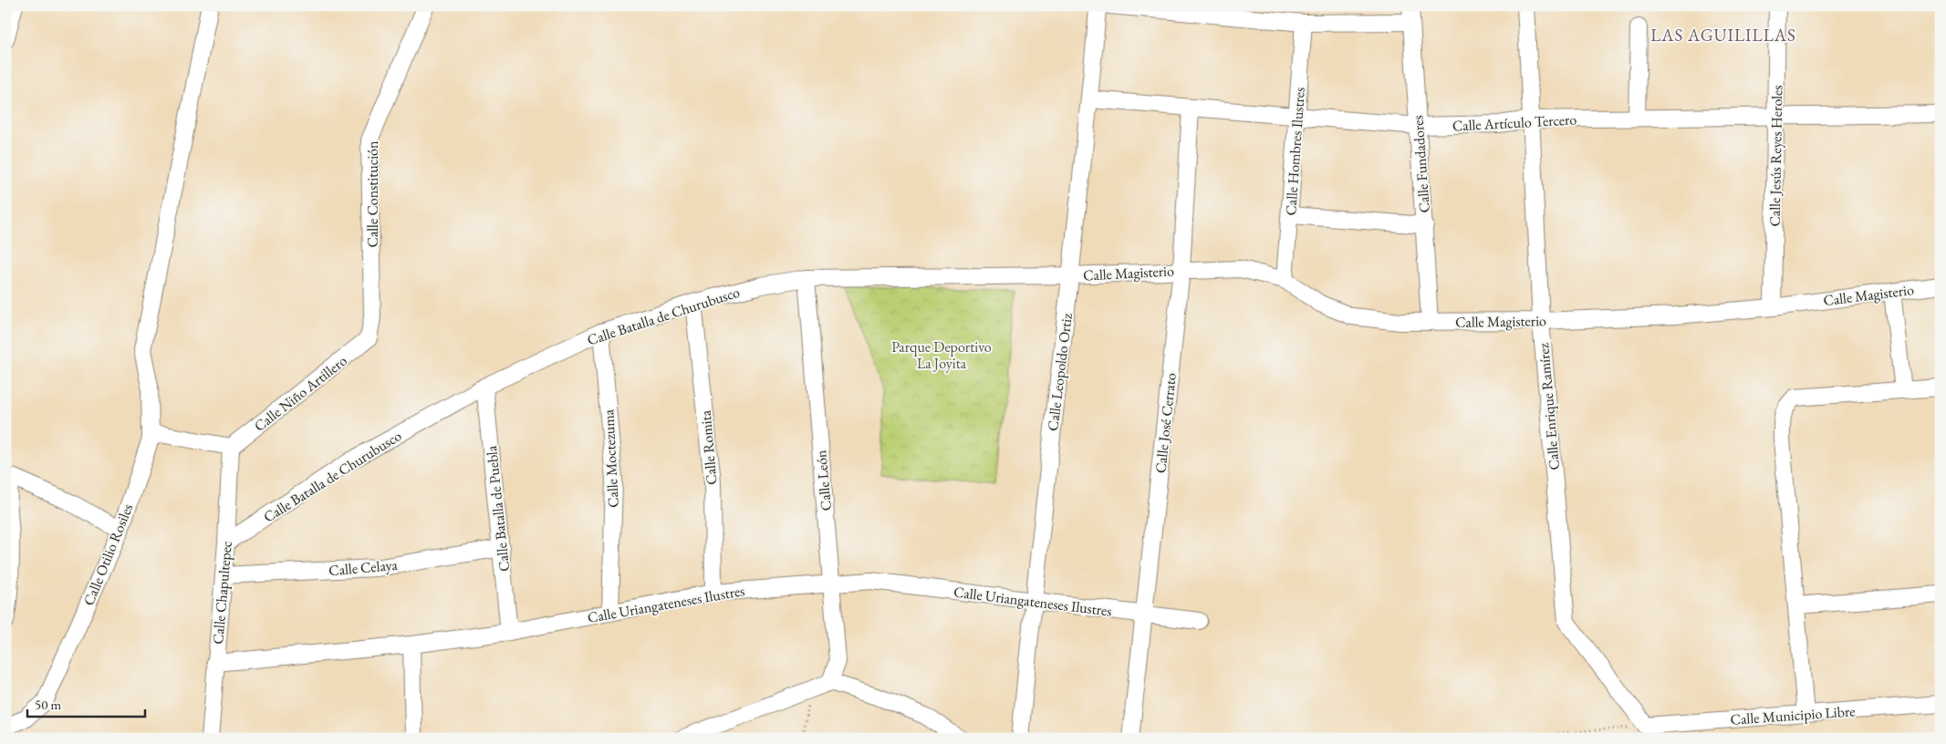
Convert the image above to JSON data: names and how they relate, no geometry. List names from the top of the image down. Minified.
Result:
{"streets":{"street":["Calle Artículo Tercero","Calle Hombres Ilustres","Calle Jesús Reyes Heroles","Calle Fundadores","Calle Constitución","Calle Magisterio","Calle Batalla de Churubusco","Calle Leopoldo Ortiz","Calle Niño Artillero","Calle Enrique Ramírez","Calle José Cerrato","Calle Romita","Calle Moctezuma","Calle León","Calle Batalla de Puebla","Calle Otilio Rosiles","Calle Celaya","Calle Chapultepec","Calle Uriangateneses Ilustres","Calle Municipio Libre"]},"crossings":[["Calle Artículo Tercero","Calle Hombres Ilustres"],["Calle Artículo Tercero","Calle Jesús Reyes Heroles"],["Calle Artículo Tercero","Calle Fundadores"],["Calle Artículo Tercero","Calle Leopoldo Ortiz"],["Calle Artículo Tercero","Calle Enrique Ramírez"],["Calle Artículo Tercero","Calle José Cerrato"],["Calle Hombres Ilustres","Calle Magisterio"],["Calle Jesús Reyes Heroles","Calle Magisterio"],["Calle Fundadores","Calle Magisterio"],["Calle Constitución","Calle Niño Artillero"],["Calle Magisterio","Calle Batalla de Churubusco"],["Calle Magisterio","Calle Leopoldo Ortiz"],["Calle Magisterio","Calle Enrique Ramírez"],["Calle Magisterio","Calle José Cerrato"],["Calle Batalla de Churubusco","Calle Leopoldo Ortiz"],["Calle Batalla de Churubusco","Calle Romita"],["Calle Batalla de Churubusco","Calle Moctezuma"],["Calle Batalla de Churubusco","Calle León"],["Calle Batalla de Churubusco","Calle Batalla de Puebla"],["Calle Batalla de Churubusco","Calle Chapultepec"],["Calle Leopoldo Ortiz","Calle Uriangateneses Ilustres"],["Calle Niño Artillero","Calle Chapultepec"],["Calle Enrique Ramírez","Calle Municipio Libre"],["Calle José Cerrato","Calle Uriangateneses Ilustres"],["Calle Romita","Calle Uriangateneses Ilustres"],["Calle Moctezuma","Calle Uriangateneses Ilustres"],["Calle León","Calle Uriangateneses Ilustres"],["Calle Batalla de Puebla","Calle Celaya"],["Calle Batalla de Puebla","Calle Uriangateneses Ilustres"],["Calle Celaya","Calle Chapultepec"],["Calle Chapultepec","Calle Uriangateneses Ilustres"]],"districts":["LAS AGUILILLAS"],"parks":["Parque Deportivo La Joyita"],"scale_bar":"50 m"}
